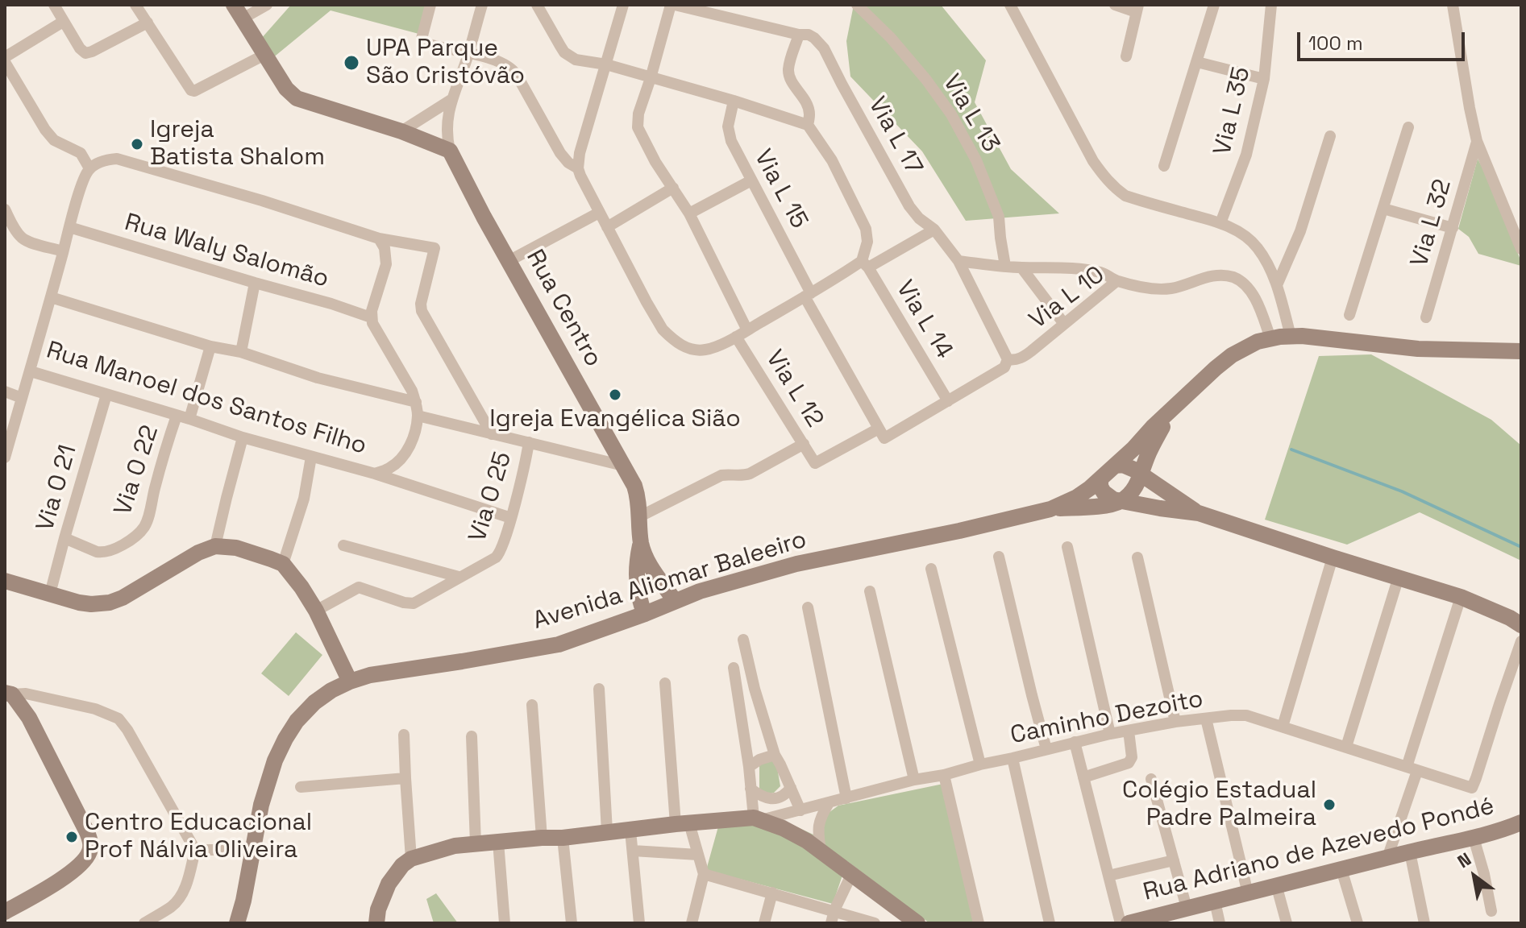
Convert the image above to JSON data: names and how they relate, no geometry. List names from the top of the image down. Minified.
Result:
{"streets":{"street":["Via L 35","Via L 13","Via L 17","Via L 15","Via L 32","Rua Waly Salomão","Via L 10","Rua Centro","Via L 14","Via L 12","Rua Manoel dos Santos Filho","Via O 22","Via O 21","Via O 25","Avenida Aliomar Baleeiro","Caminho Dezoito","Rua Adriano de Azevedo Pondé"]},"crossings":[["Via L 17","Via L 10"],["Rua Waly Salomão","Rua Manoel dos Santos Filho"],["Via L 10","Via L 14"],["Via L 10","Via L 12"],["Via L 10","Avenida Aliomar Baleeiro"],["Rua Centro","Avenida Aliomar Baleeiro"],["Rua Manoel dos Santos Filho","Via O 22"],["Rua Manoel dos Santos Filho","Via O 21"],["Rua Manoel dos Santos Filho","Via O 25"],["Via O 22","Via O 21"]],"places":["UPA Parque São Cristóvão","Igreja Batista Shalom","Igreja Evangélica Sião","Colégio Estadual Padre Palmeira","Centro Educacional Prof Nálvia Oliveira"],"scale_bar":"100 m","north":"top left"}
